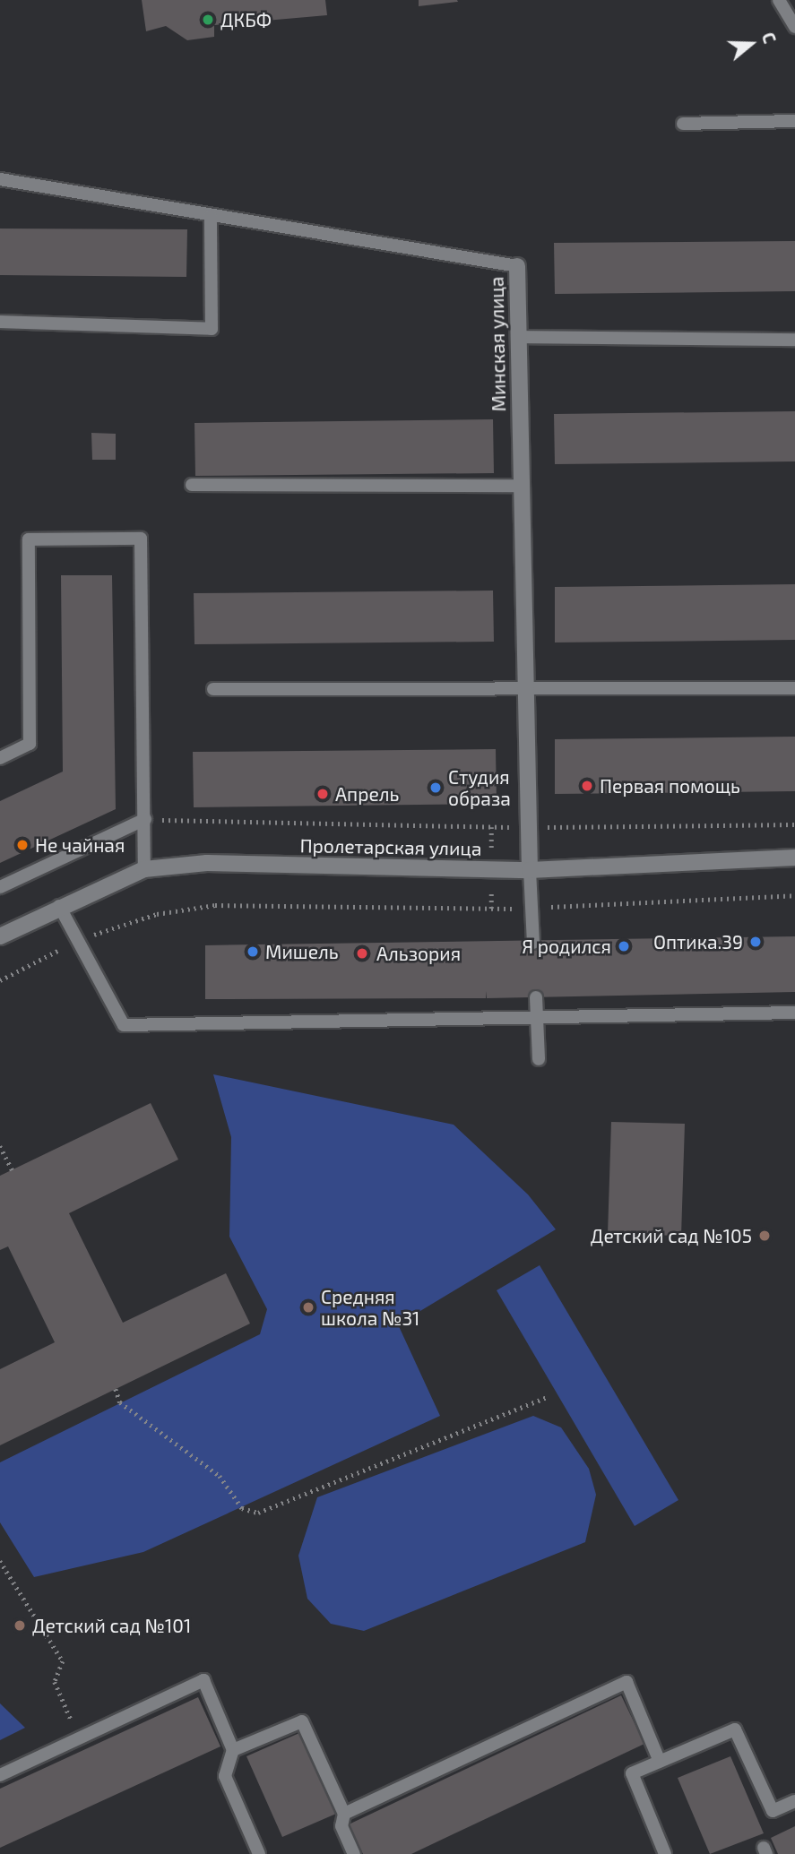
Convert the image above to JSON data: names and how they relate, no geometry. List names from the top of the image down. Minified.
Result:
{"streets":{"main road":["Минская улица","Пролетарская улица"]},"crossings":[["Минская улица","Пролетарская улица"]],"places":["ДКБФ","Первая помощь","Студия образа","Апрель","Не чайная","Оптика.39","Я родился","Мишель","Альзория","Детский сад №105","Средняя школа №31","Детский сад №101"],"north":"right"}
